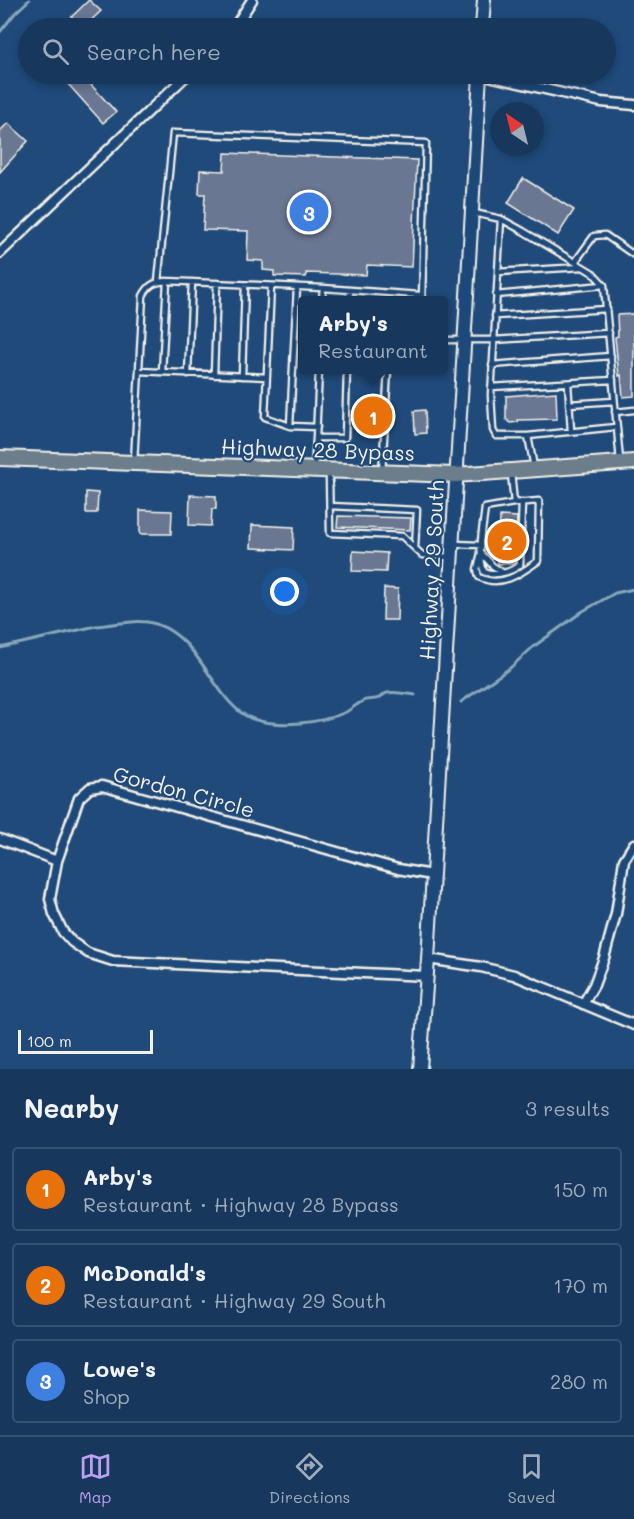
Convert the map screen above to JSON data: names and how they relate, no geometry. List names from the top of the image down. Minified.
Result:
{"streets":{"highway":["Highway 28 Bypass"],"main road":["Highway 29 South"],"street":["Gordon Circle"]},"crossings":[["Highway 28 Bypass","Highway 29 South"],["Highway 29 South","Gordon Circle"]],"scale_bar":"100 m","north":"top left","page":{"search":"Search here","pins":["3","1","2"],"popup":["Arby's","Restaurant"],"scale":"100 m","heading":["Nearby","3 results"],"list":[{"mark":"1","name":"Arby's","note":"Restaurant · Highway 28 Bypass","value":"150 m"},{"mark":"2","name":"McDonald's","note":"Restaurant · Highway 29 South","value":"170 m"},{"mark":"3","name":"Lowe's","note":"Shop","value":"280 m"}],"nav":["Map","Directions","Saved"]}}
